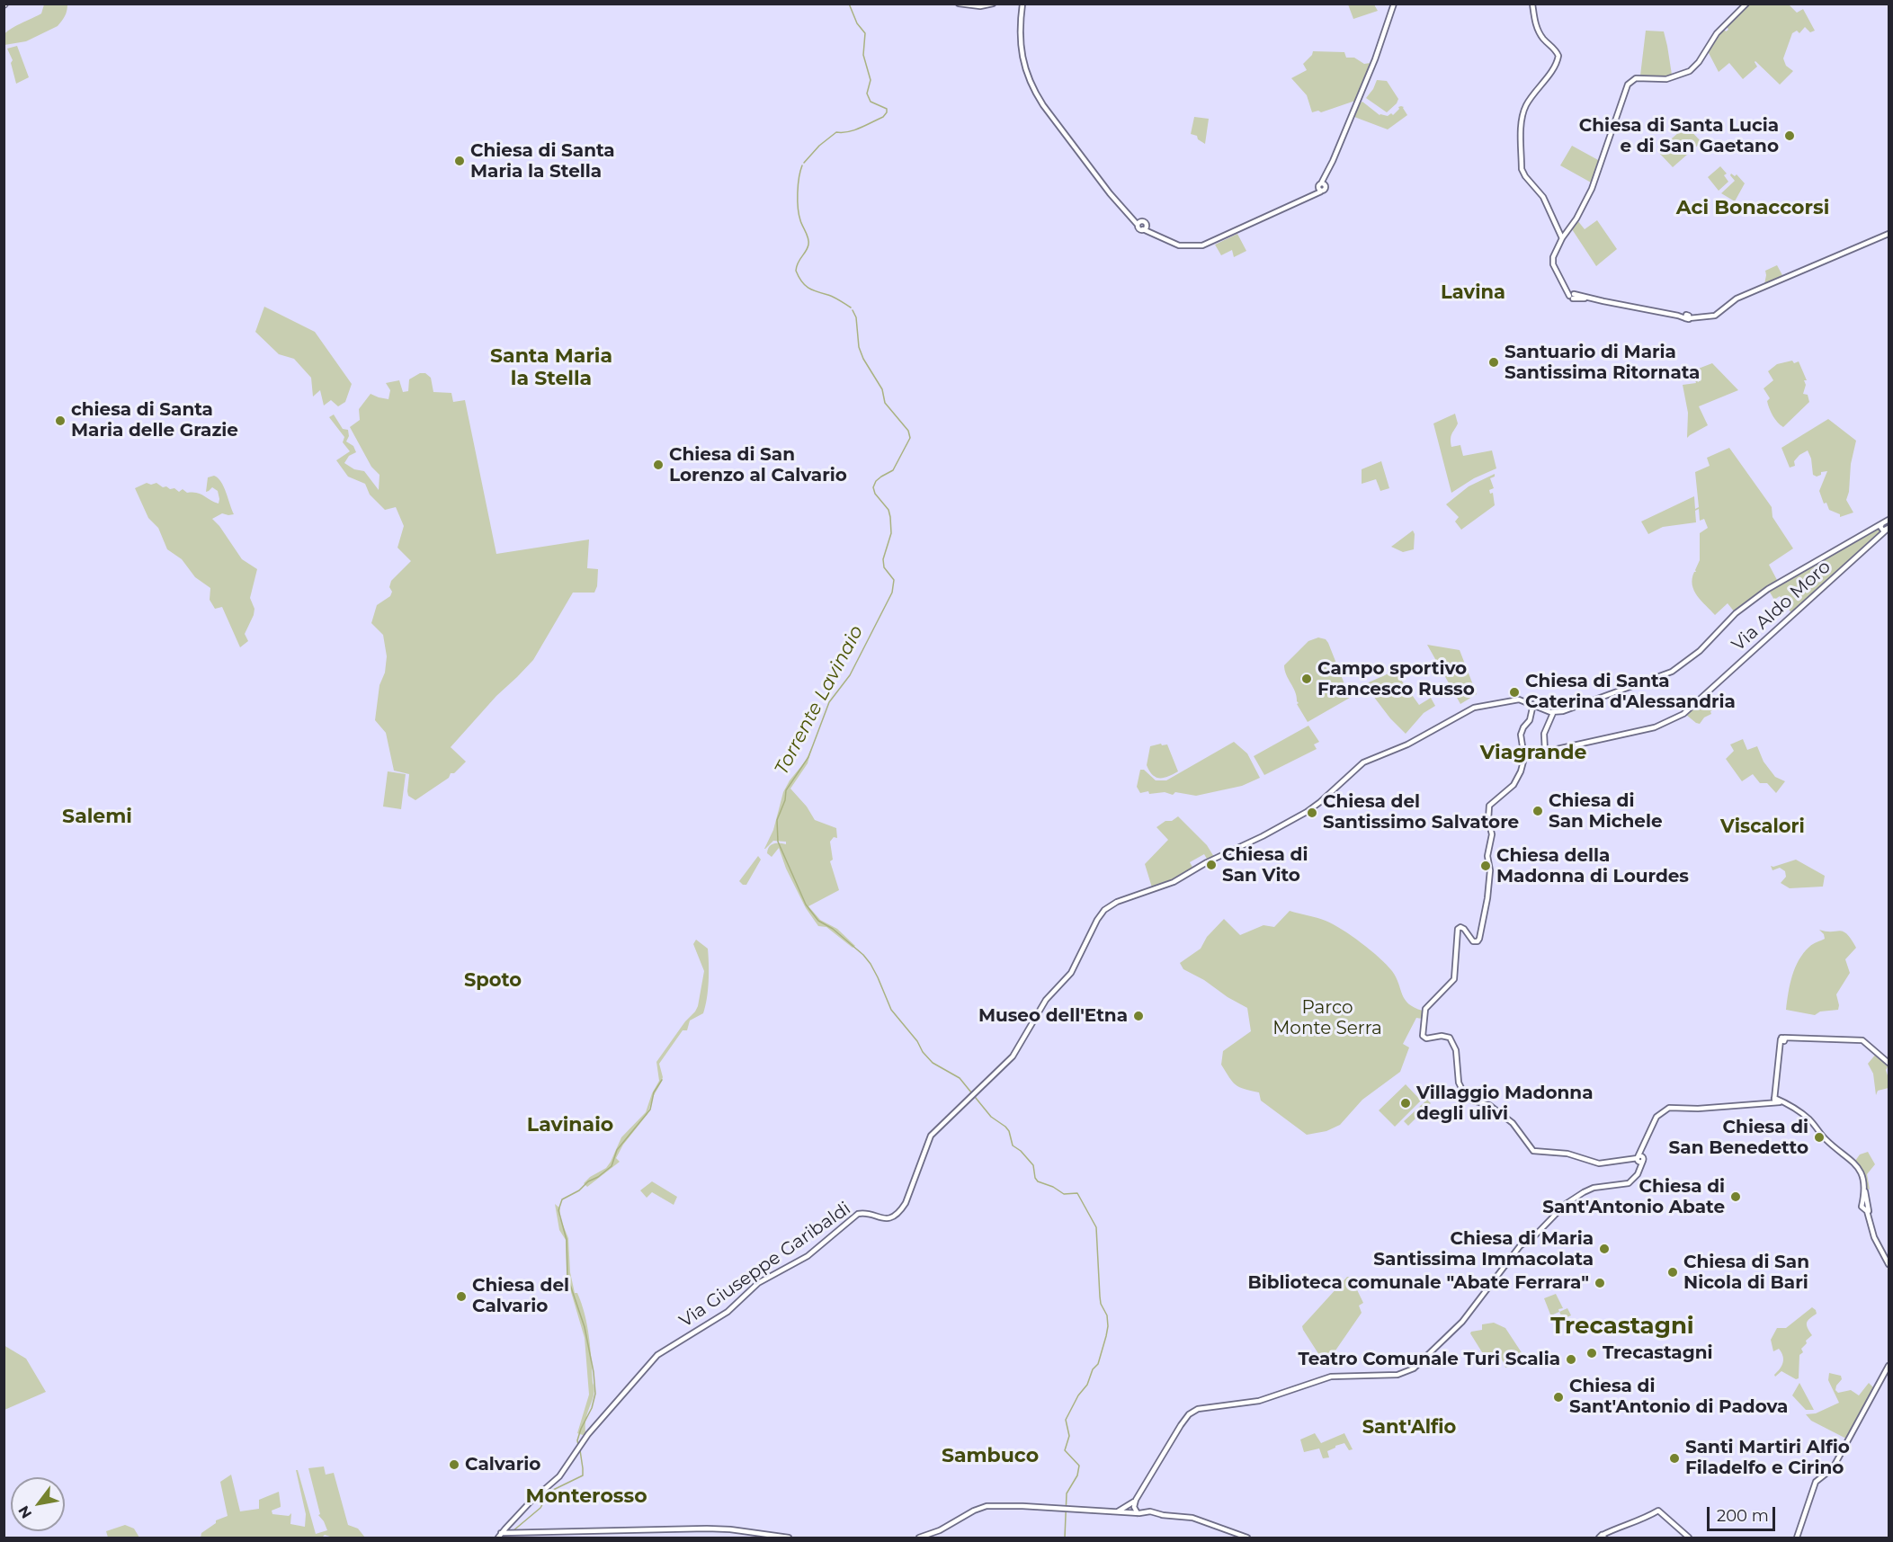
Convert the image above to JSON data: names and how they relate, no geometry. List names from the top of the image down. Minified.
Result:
{"streets":{"main road":["Via Aldo Moro","Via Giuseppe Garibaldi"]},"districts":["Aci Bonaccorsi","Lavina","Santa Maria la Stella","Viagrande","Salemi","Viscalori","Spoto","Lavinaio","Trecastagni","Sant'Alfio","Sambuco","Monterosso"],"water":["Torrente Lavinaio"],"parks":["Parco Monte Serra"],"places":["Chiesa di Santa Lucia e di San Gaetano","Chiesa di Santa Maria la Stella","Santuario di Maria Santissima Ritornata","chiesa di Santa Maria delle Grazie","Chiesa di San Lorenzo al Calvario","Campo sportivo Francesco Russo","Chiesa di Santa Caterina d'Alessandria","Chiesa di San Michele","Chiesa del Santissimo Salvatore","Chiesa di San Vito","Chiesa della Madonna di Lourdes","Museo dell'Etna","Villaggio Madonna degli ulivi","Chiesa di San Benedetto","Chiesa di Sant'Antonio Abate","Chiesa di Maria Santissima Immacolata","Chiesa di San Nicola di Bari","Biblioteca comunale \"Abate Ferrara\"","Chiesa del Calvario","Trecastagni","Teatro Comunale Turi Scalia","Chiesa di Sant'Antonio di Padova","Santi Martiri Alfio Filadelfo e Cirino","Calvario"],"scale_bar":"200 m","north":"bottom left"}
